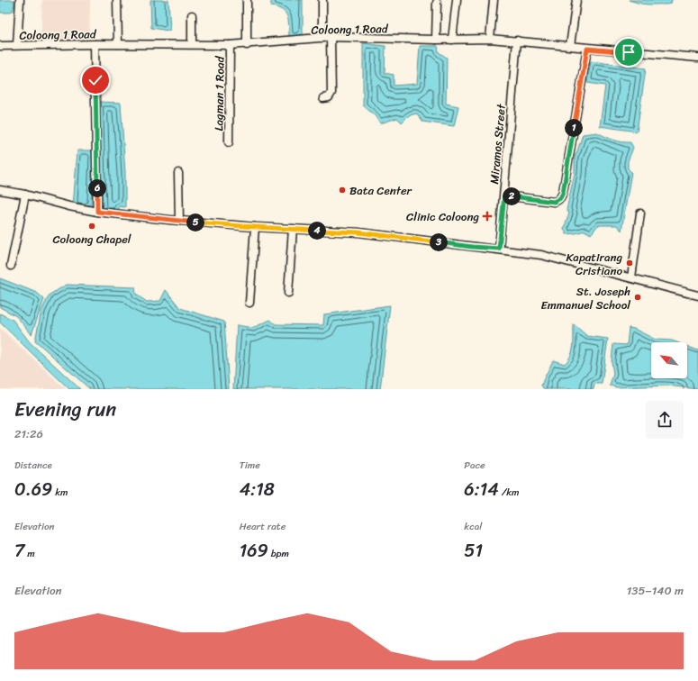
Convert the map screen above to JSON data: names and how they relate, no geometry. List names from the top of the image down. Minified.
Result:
{"streets":{"street":["Coloong 1 Road","Lagman 1 Road","Miramos Street"]},"crossings":[["Coloong 1 Road","Lagman 1 Road"],["Coloong 1 Road","Miramos Street"]],"places":{"other":["Bata Center","Coloong Chapel","Kapatirang Cristiano","St. Joseph Emmanuel School"],"health":["Clinic Coloong"]},"north":"top left","page":{"pins":["1","6","2","5","4","3"],"heading":["Evening run","21:26"],"stats":[["Distance","0.69 km"],["Time","4:18"],["Pace","6:14 /km"],["Elevation","7 m"],["Heart rate","169 bpm"],["kcal","51"]],"chart":["Elevation","135–140 m"]}}
